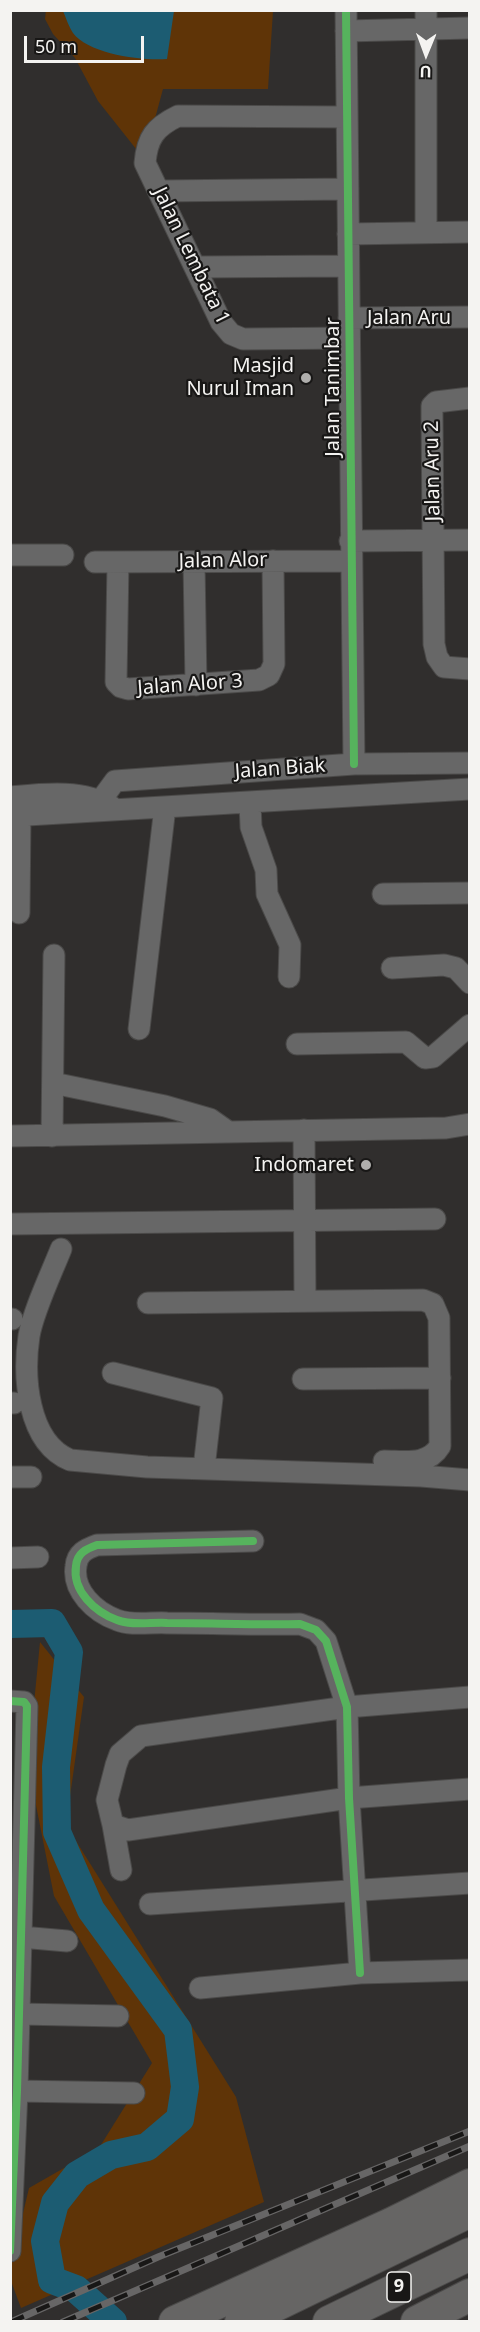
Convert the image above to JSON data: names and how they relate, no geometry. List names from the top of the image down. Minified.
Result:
{"streets":{"highway":["9"],"street":["Jalan Lembata 1","Jalan Aru","Jalan Tanimbar","Jalan Aru 2","Jalan Alor","Jalan Alor 3","Jalan Biak"]},"crossings":[["Jalan Lembata 1","Jalan Aru"],["Jalan Lembata 1","Jalan Tanimbar"],["Jalan Aru","Jalan Tanimbar"],["Jalan Tanimbar","Jalan Alor"],["Jalan Tanimbar","Jalan Biak"],["Jalan Aru 2","Jalan Alor"],["Jalan Alor","Jalan Alor 3"]],"places":["Masjid Nurul Iman","Indomaret"],"scale_bar":"50 m","north":"bottom"}
